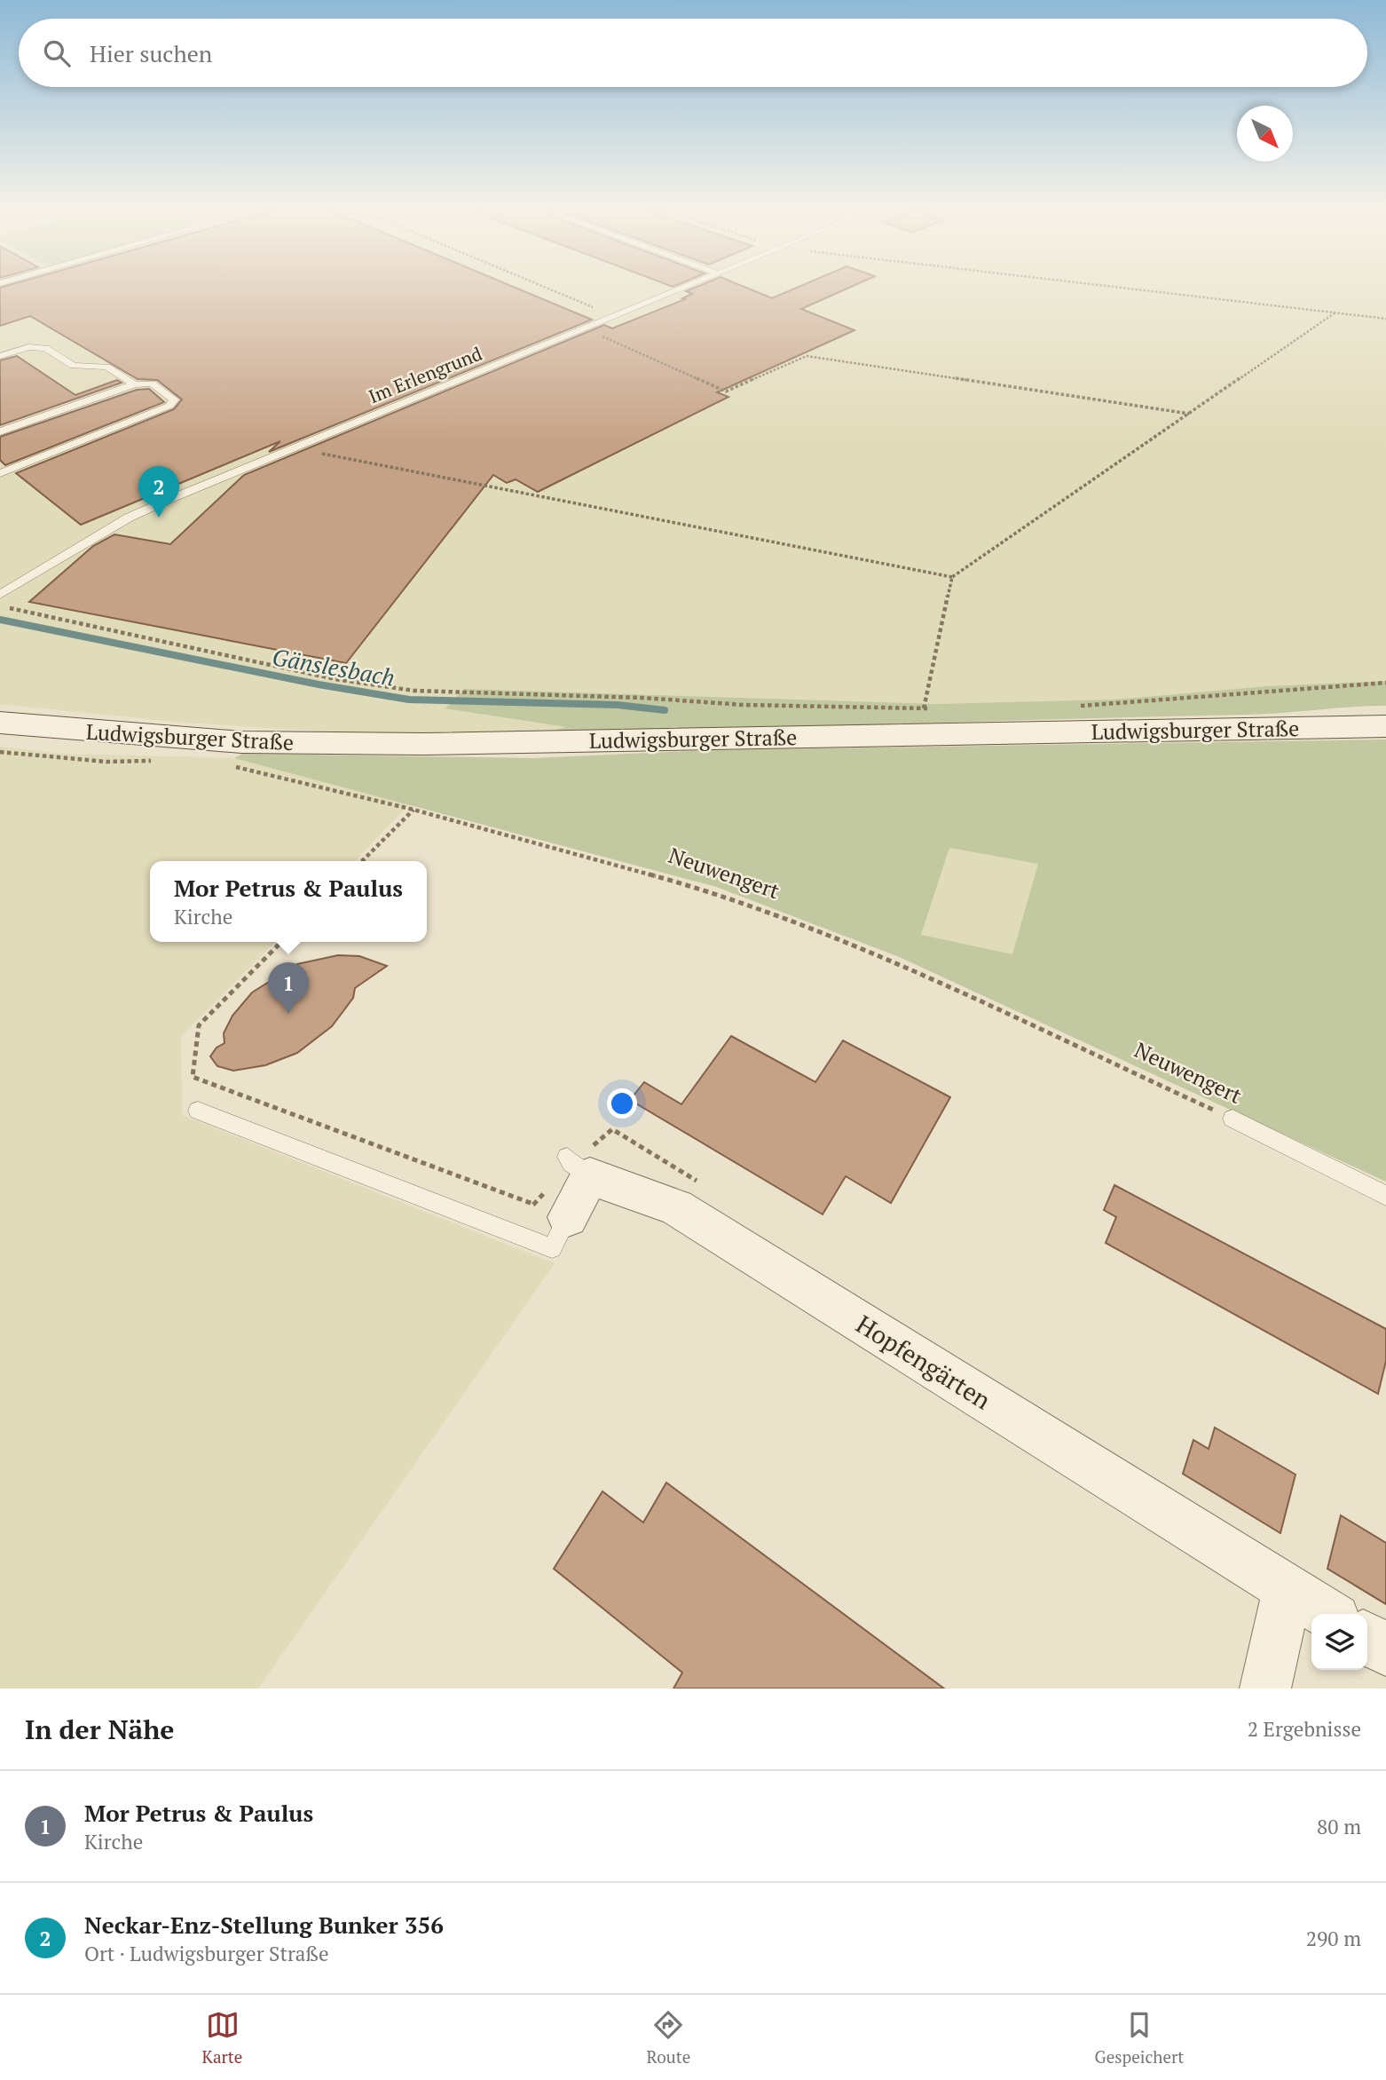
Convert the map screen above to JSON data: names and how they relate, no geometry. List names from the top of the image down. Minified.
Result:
{"streets":{"main road":["Ludwigsburger Straße"],"street":["Hopfengärten"],"lane":["Im Erlengrund","Neuwengert"]},"water":["Gänslesbach"],"north":"bottom right","page":{"search":"Hier suchen","pins":["2","1"],"popup":["Mor Petrus & Paulus","Kirche"],"heading":["In der Nähe","2 Ergebnisse"],"list":[{"mark":"1","name":"Mor Petrus & Paulus","note":"Kirche","value":"80 m"},{"mark":"2","name":"Neckar-Enz-Stellung Bunker 356","note":"Ort · Ludwigsburger Straße","value":"290 m"}],"nav":["Karte","Route","Gespeichert"]}}
